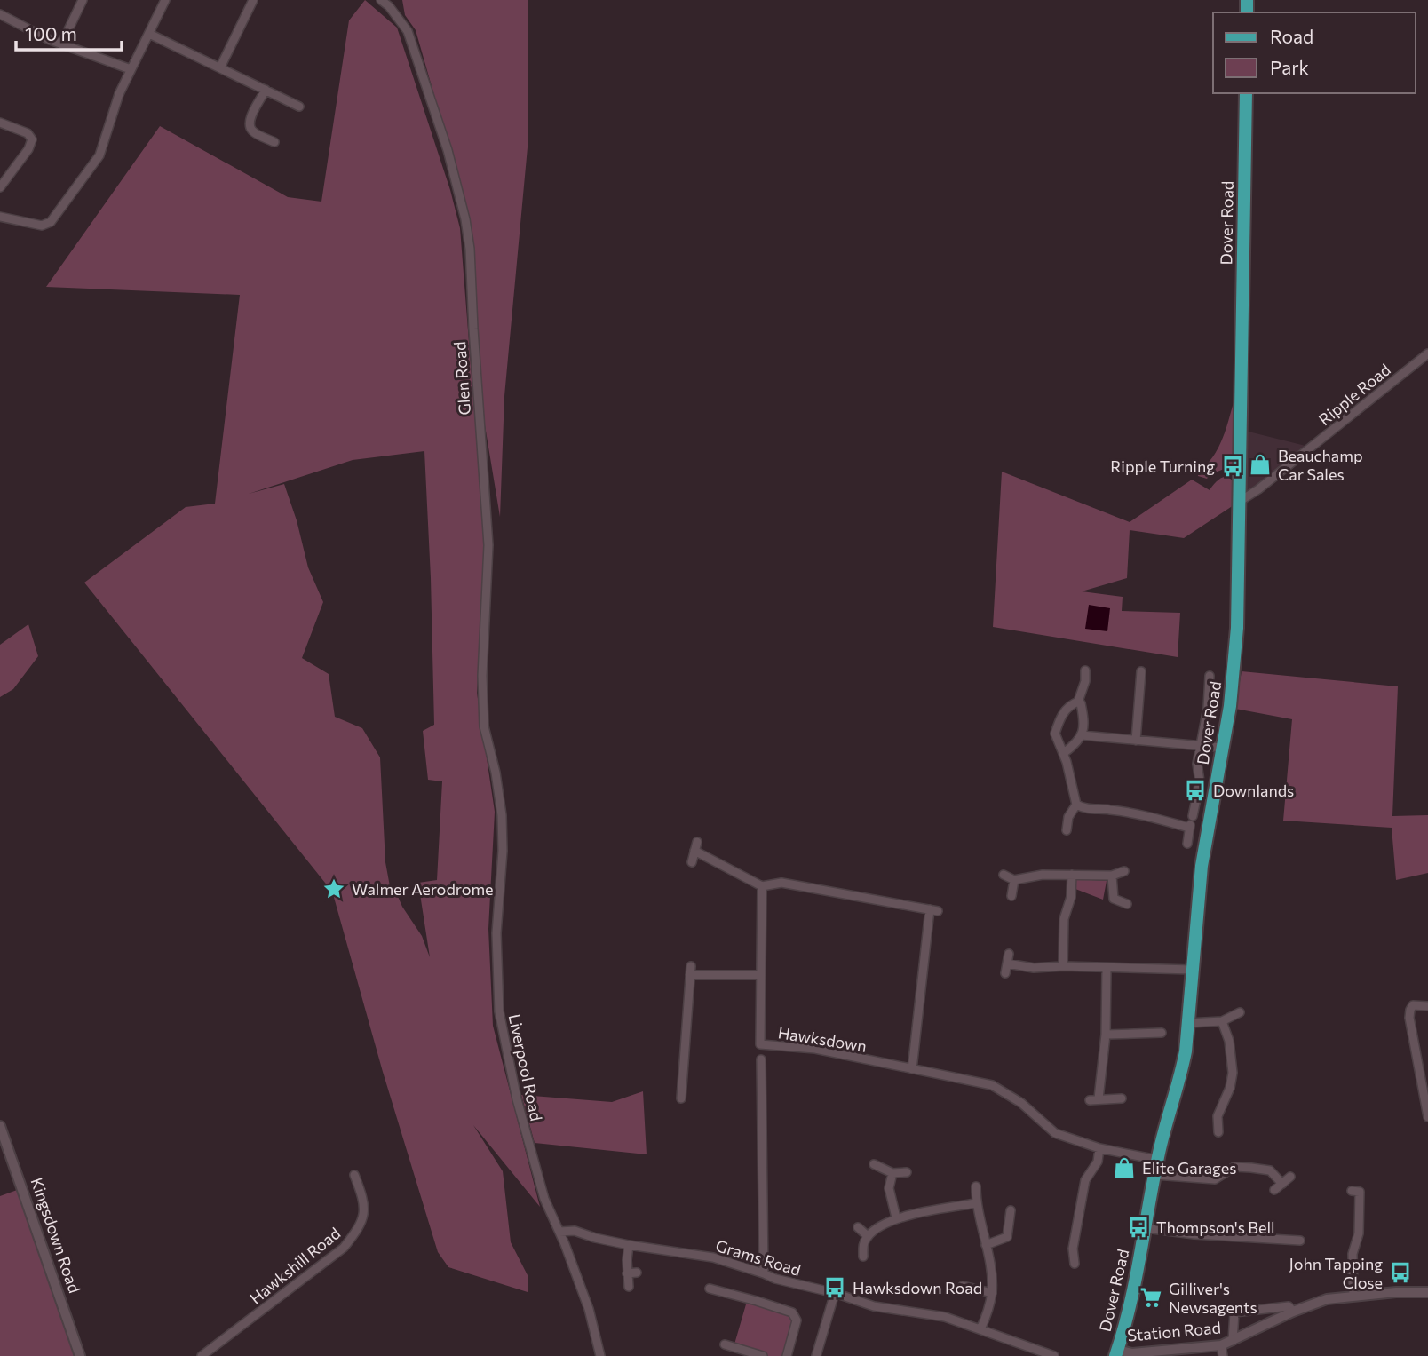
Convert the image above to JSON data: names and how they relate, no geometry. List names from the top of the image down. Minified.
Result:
{"streets":{"main road":["Dover Road"],"street":["Glen Road","Ripple Road","Hawksdown","Liverpool Road","Kingsdown Road","Grams Road","Hawkshill Road","Station Road"]},"crossings":[["Dover Road","Ripple Road"],["Dover Road","Hawksdown"],["Dover Road","Station Road"],["Glen Road","Liverpool Road"],["Liverpool Road","Grams Road"]],"places":{"shop":["Beauchamp Car Sales","Elite Garages"],"bus stop":["Ripple Turning","Downlands","Thompson's Bell","John Tapping Close","Hawksdown Road"],"place":["Walmer Aerodrome"],"supermarket":["Gilliver's Newsagents"]},"legend":["Road","Park"],"scale_bar":"100 m"}
